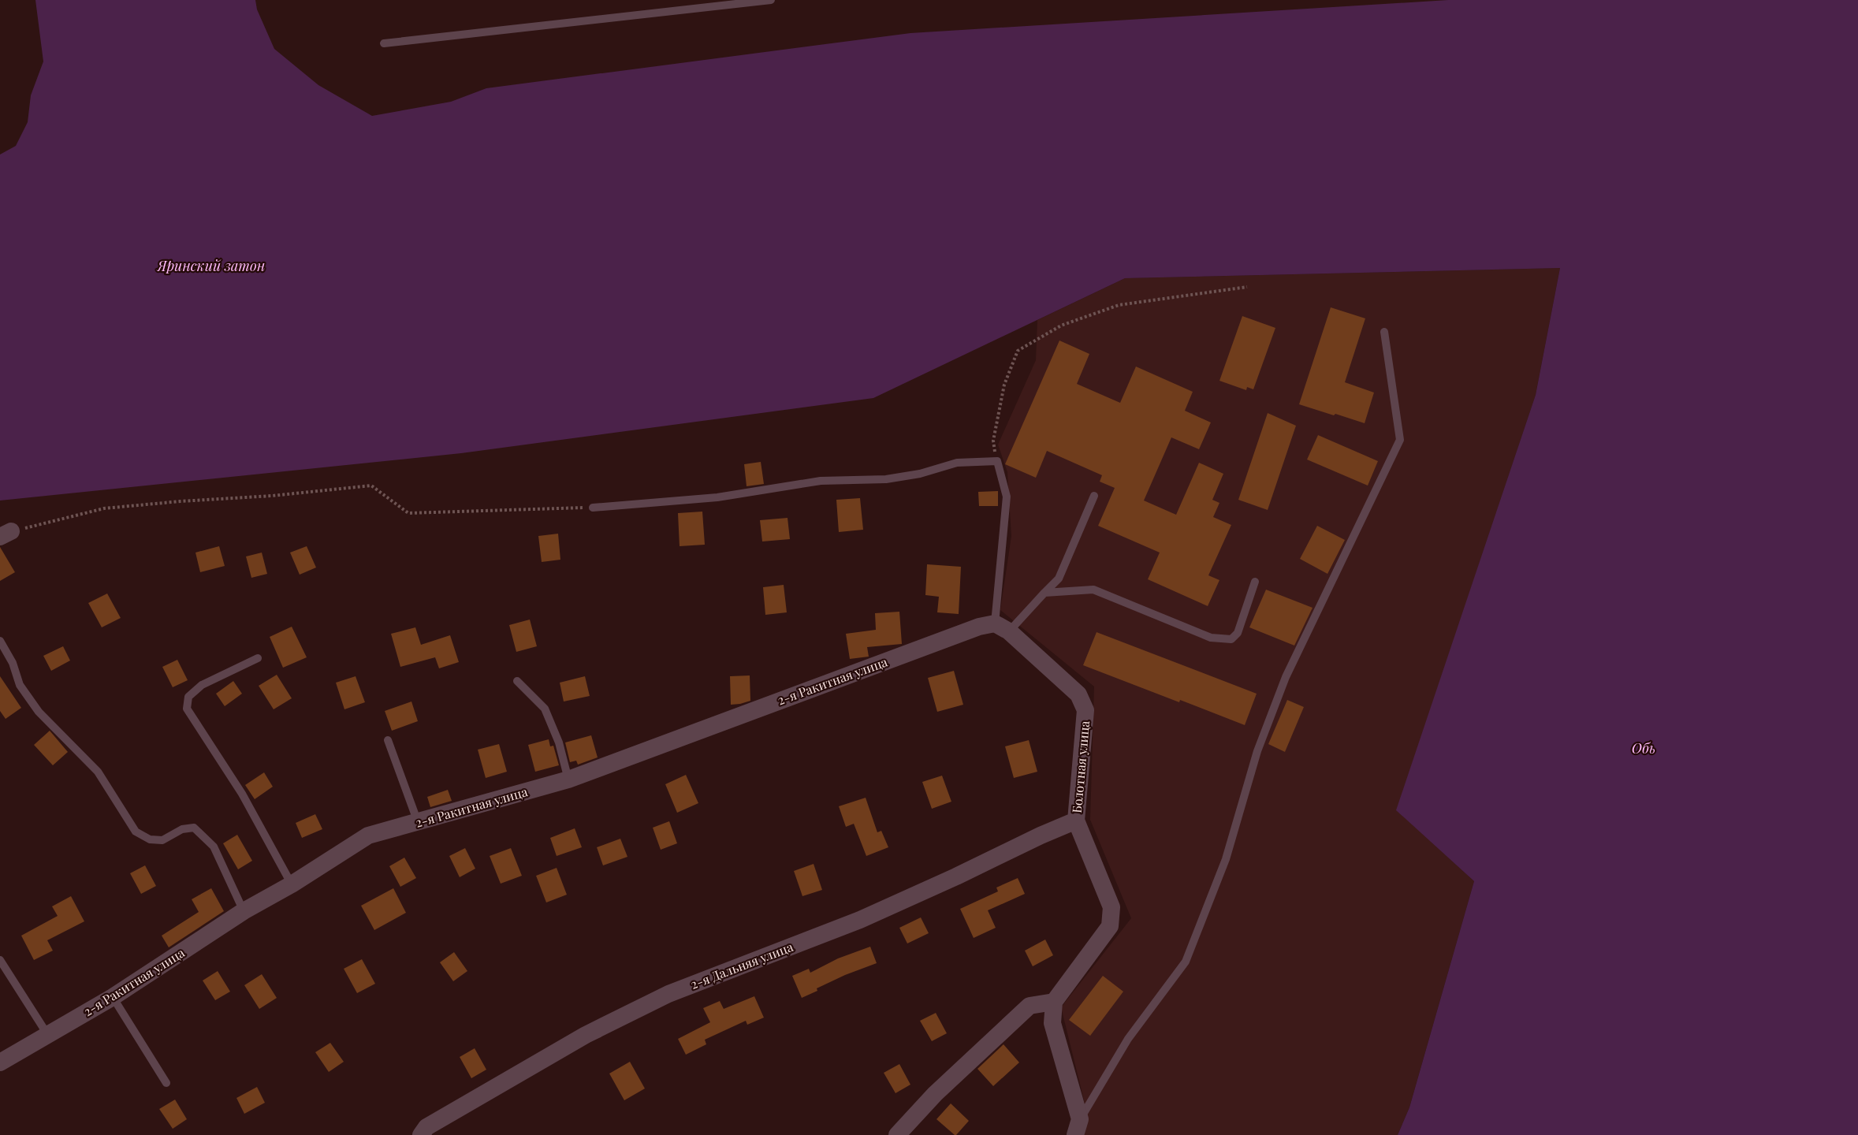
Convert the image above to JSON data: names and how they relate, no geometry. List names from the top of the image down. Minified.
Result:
{"streets":{"street":["2-я Ракитная улица","Болотная улица","2-я Дальняя улица"]},"crossings":[["2-я Ракитная улица","Болотная улица"],["Болотная улица","2-я Дальняя улица"]],"water":["Яринский затон","Обь"]}
